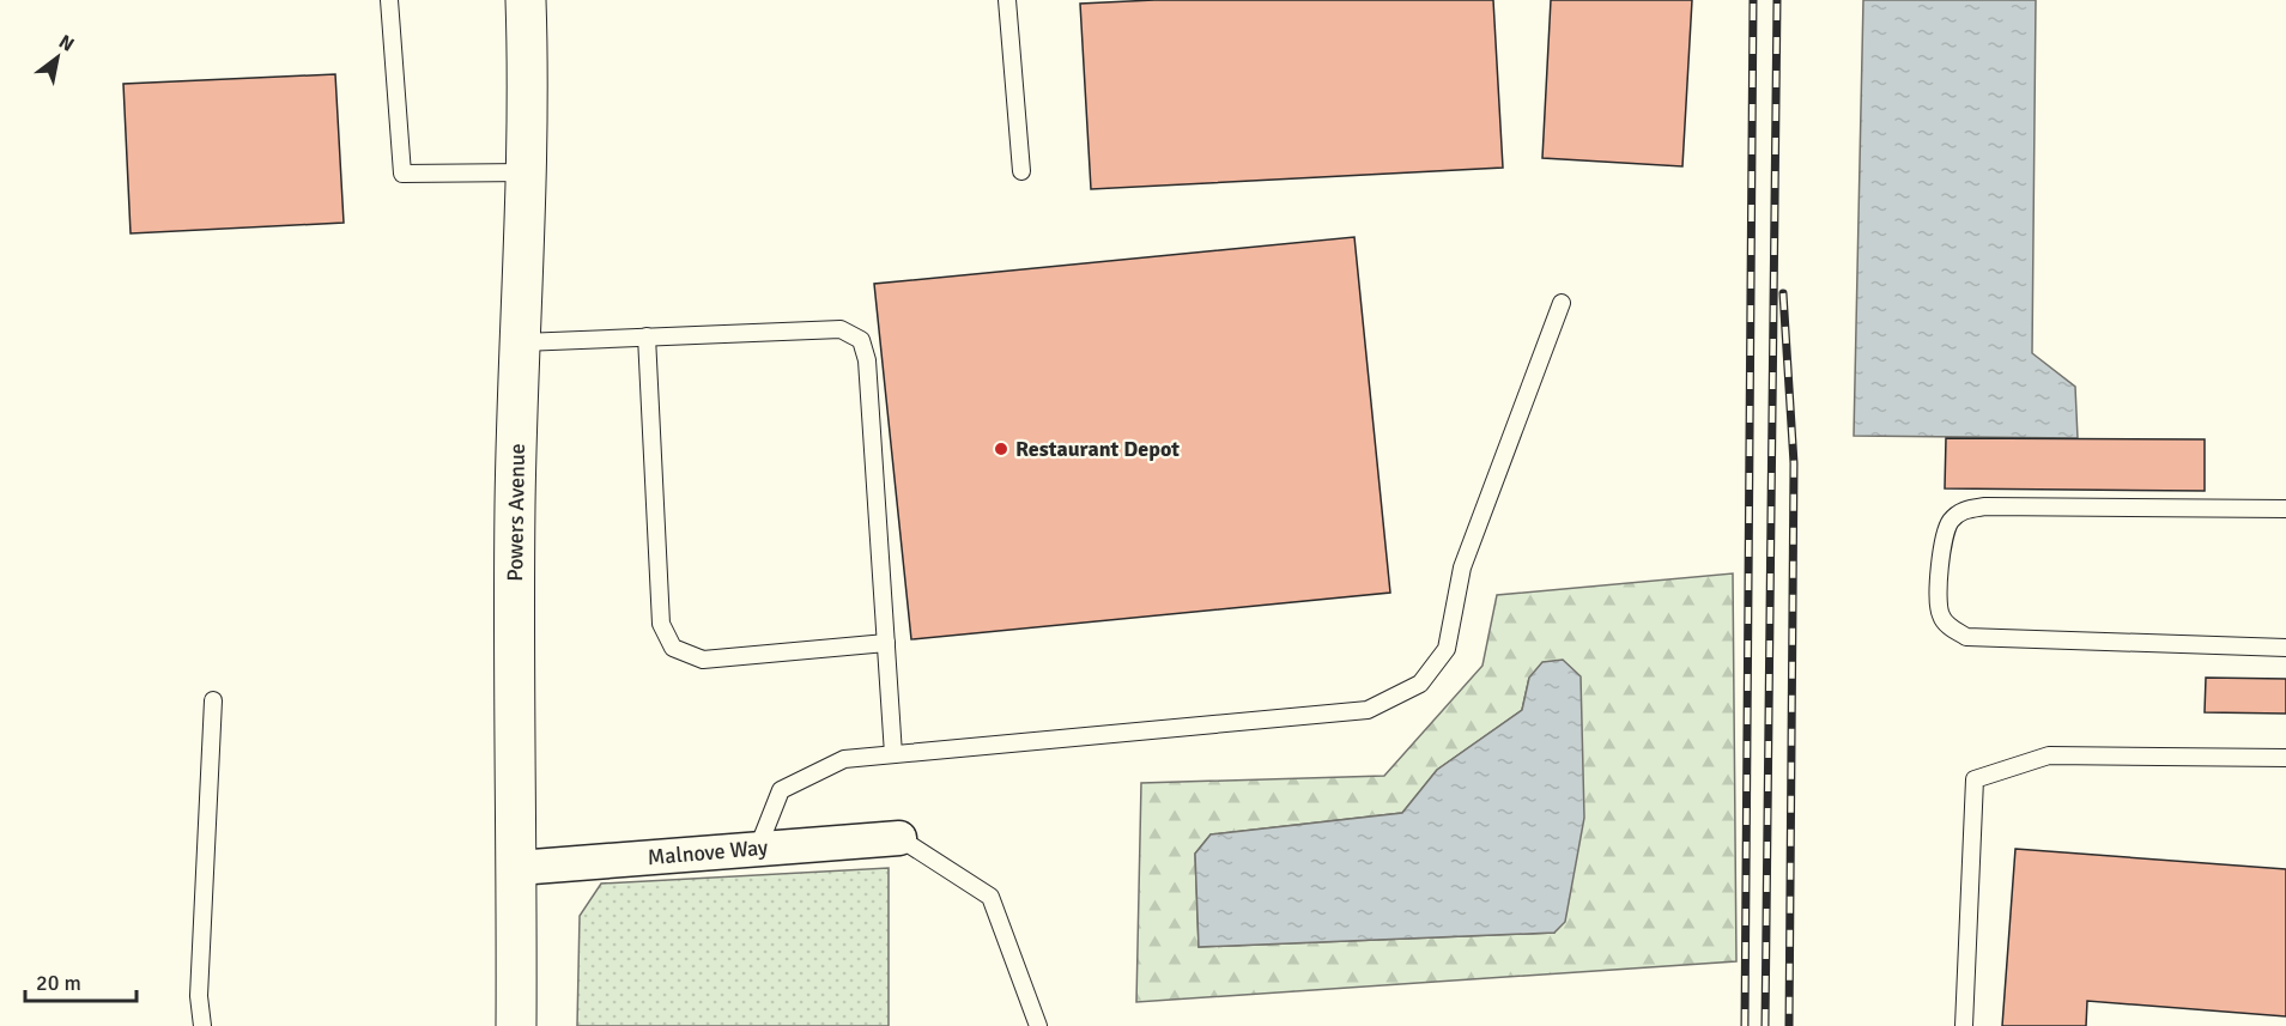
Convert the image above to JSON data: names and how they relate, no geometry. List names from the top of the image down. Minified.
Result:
{"streets":{"street":["Powers Avenue","Malnove Way"]},"crossings":[["Powers Avenue","Malnove Way"]],"places":["Restaurant Depot"],"scale_bar":"20 m","north":"top right"}
